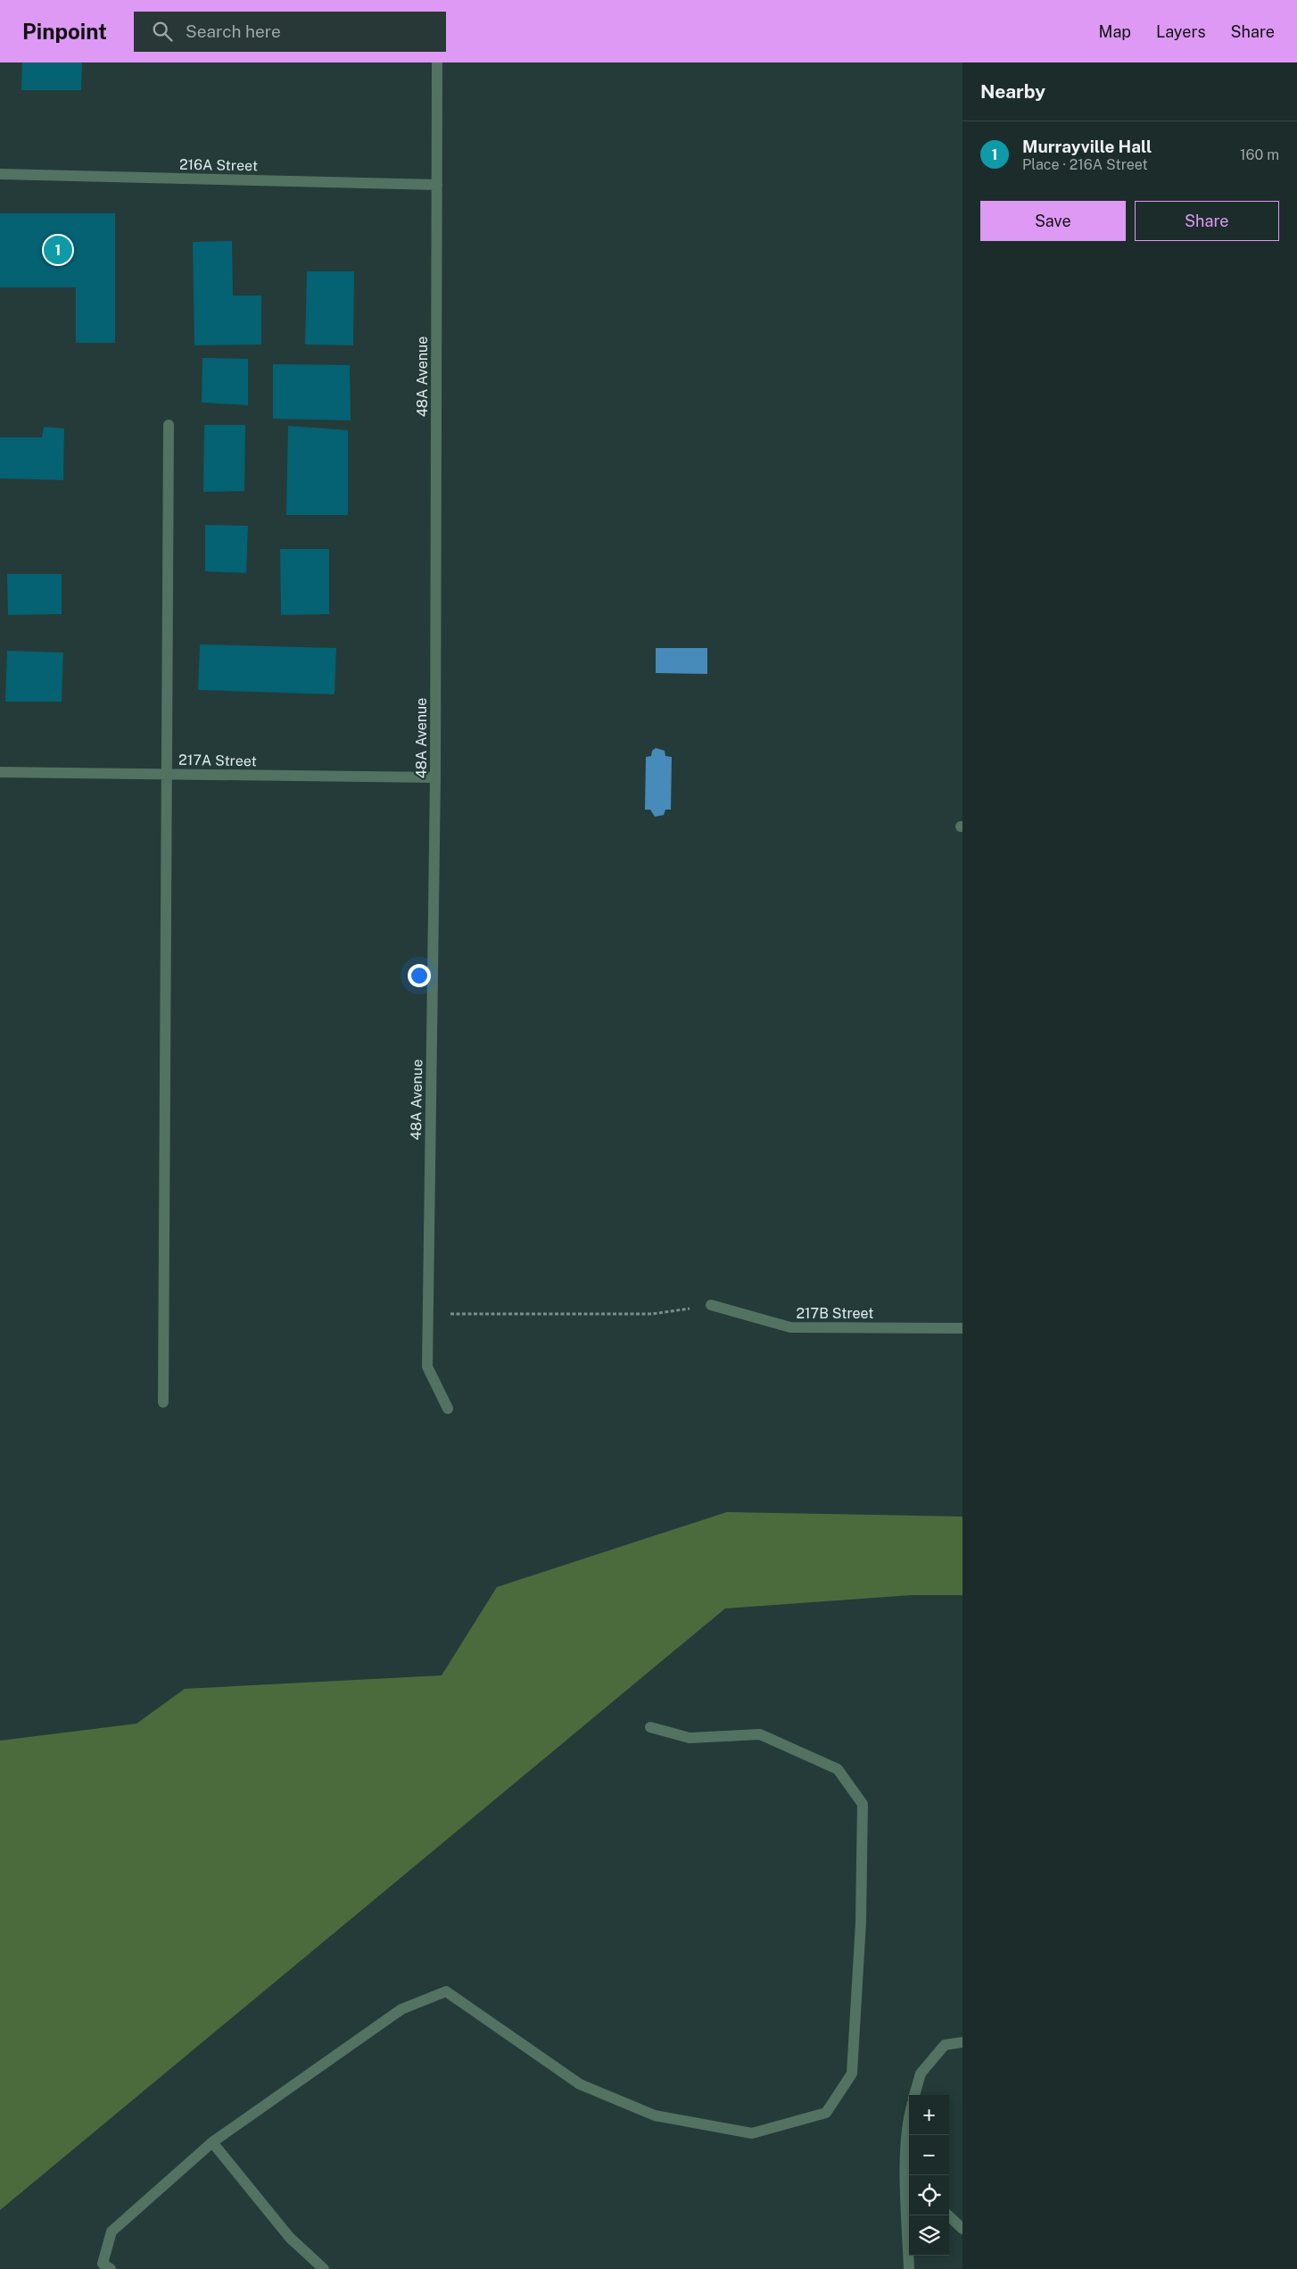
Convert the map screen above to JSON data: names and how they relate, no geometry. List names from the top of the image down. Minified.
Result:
{"streets":{"street":["216A Street","48A Avenue","217A Street","217B Street"]},"crossings":[["216A Street","48A Avenue"],["48A Avenue","217A Street"]],"page":{"header":"Pinpoint","search":"Search here","nav":["Map","Layers","Share"],"heading":"Nearby","list":[{"mark":"1","name":"Murrayville Hall","note":"Place · 216A Street","value":"160 m"}],"buttons":["Save","Share"],"pins":"1","map_buttons":["+","−"]}}
